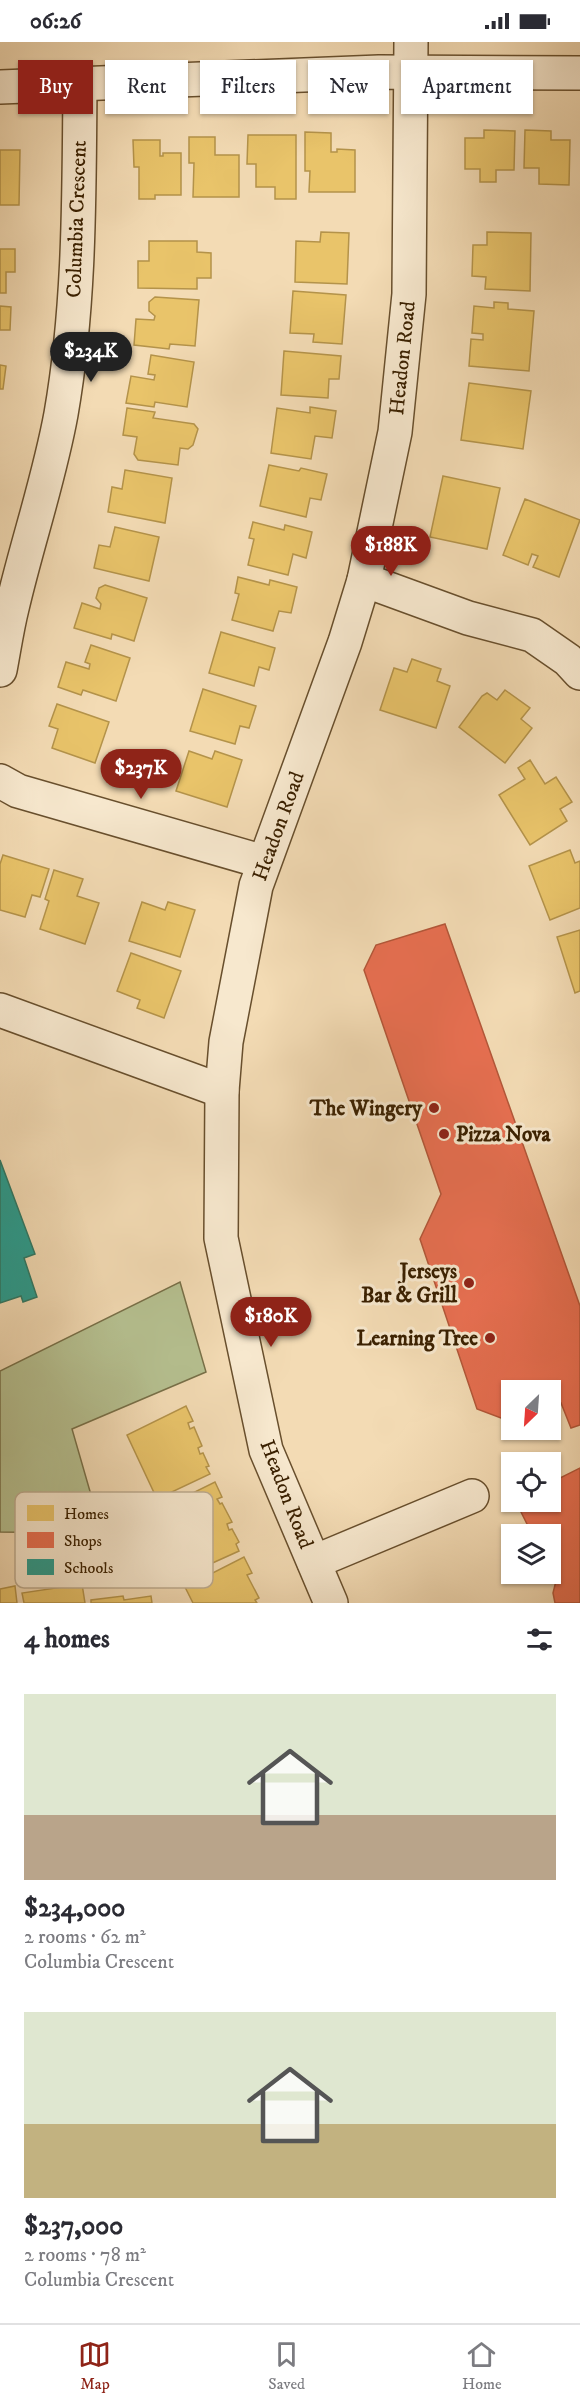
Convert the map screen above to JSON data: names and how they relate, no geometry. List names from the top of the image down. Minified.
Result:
{"streets":{"street":["Columbia Crescent","Headon Road"]},"places":["The Wingery","Pizza Nova","Jerseys Bar & Grill","Learning Tree"],"legend":["Homes","Shops","Schools"],"north":"bottom left","page":{"status":"06:26","chip":["Buy","Rent","Filters","New","Apartment"],"price":["$234K","$188K","$237K","$180K"],"heading":"4 homes","list":[{"name":"$234,000","note":"2 rooms · 62 m² · Columbia Crescent"},{"name":"$237,000","note":"2 rooms · 78 m² · Columbia Crescent"}],"tabs":["Map","Saved","Home"]}}
